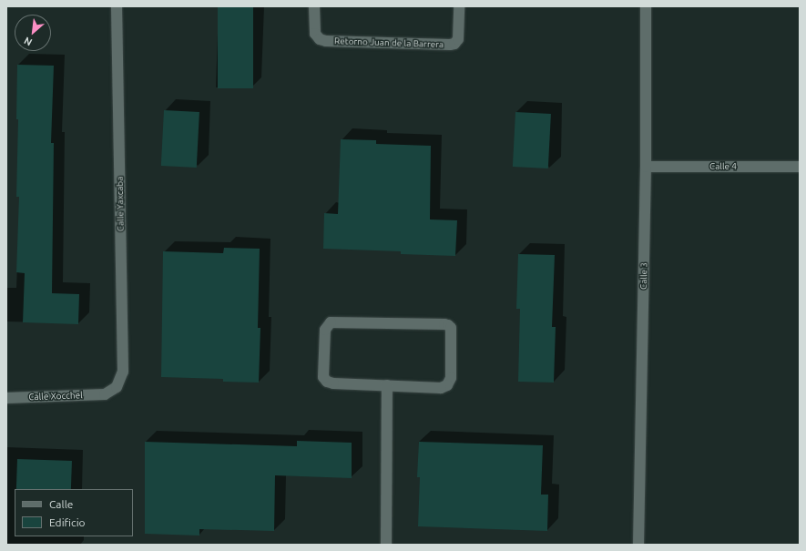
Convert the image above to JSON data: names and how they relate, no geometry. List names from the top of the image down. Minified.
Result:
{"streets":{"street":["Retorno Juan de la Barrera","Calle 4","Calle Yaxcaba","Calle 3","Calle Xocchel"]},"crossings":[["Calle 4","Calle 3"],["Calle Yaxcaba","Calle Xocchel"]],"legend":["Calle","Edificio"],"north":"bottom left"}
